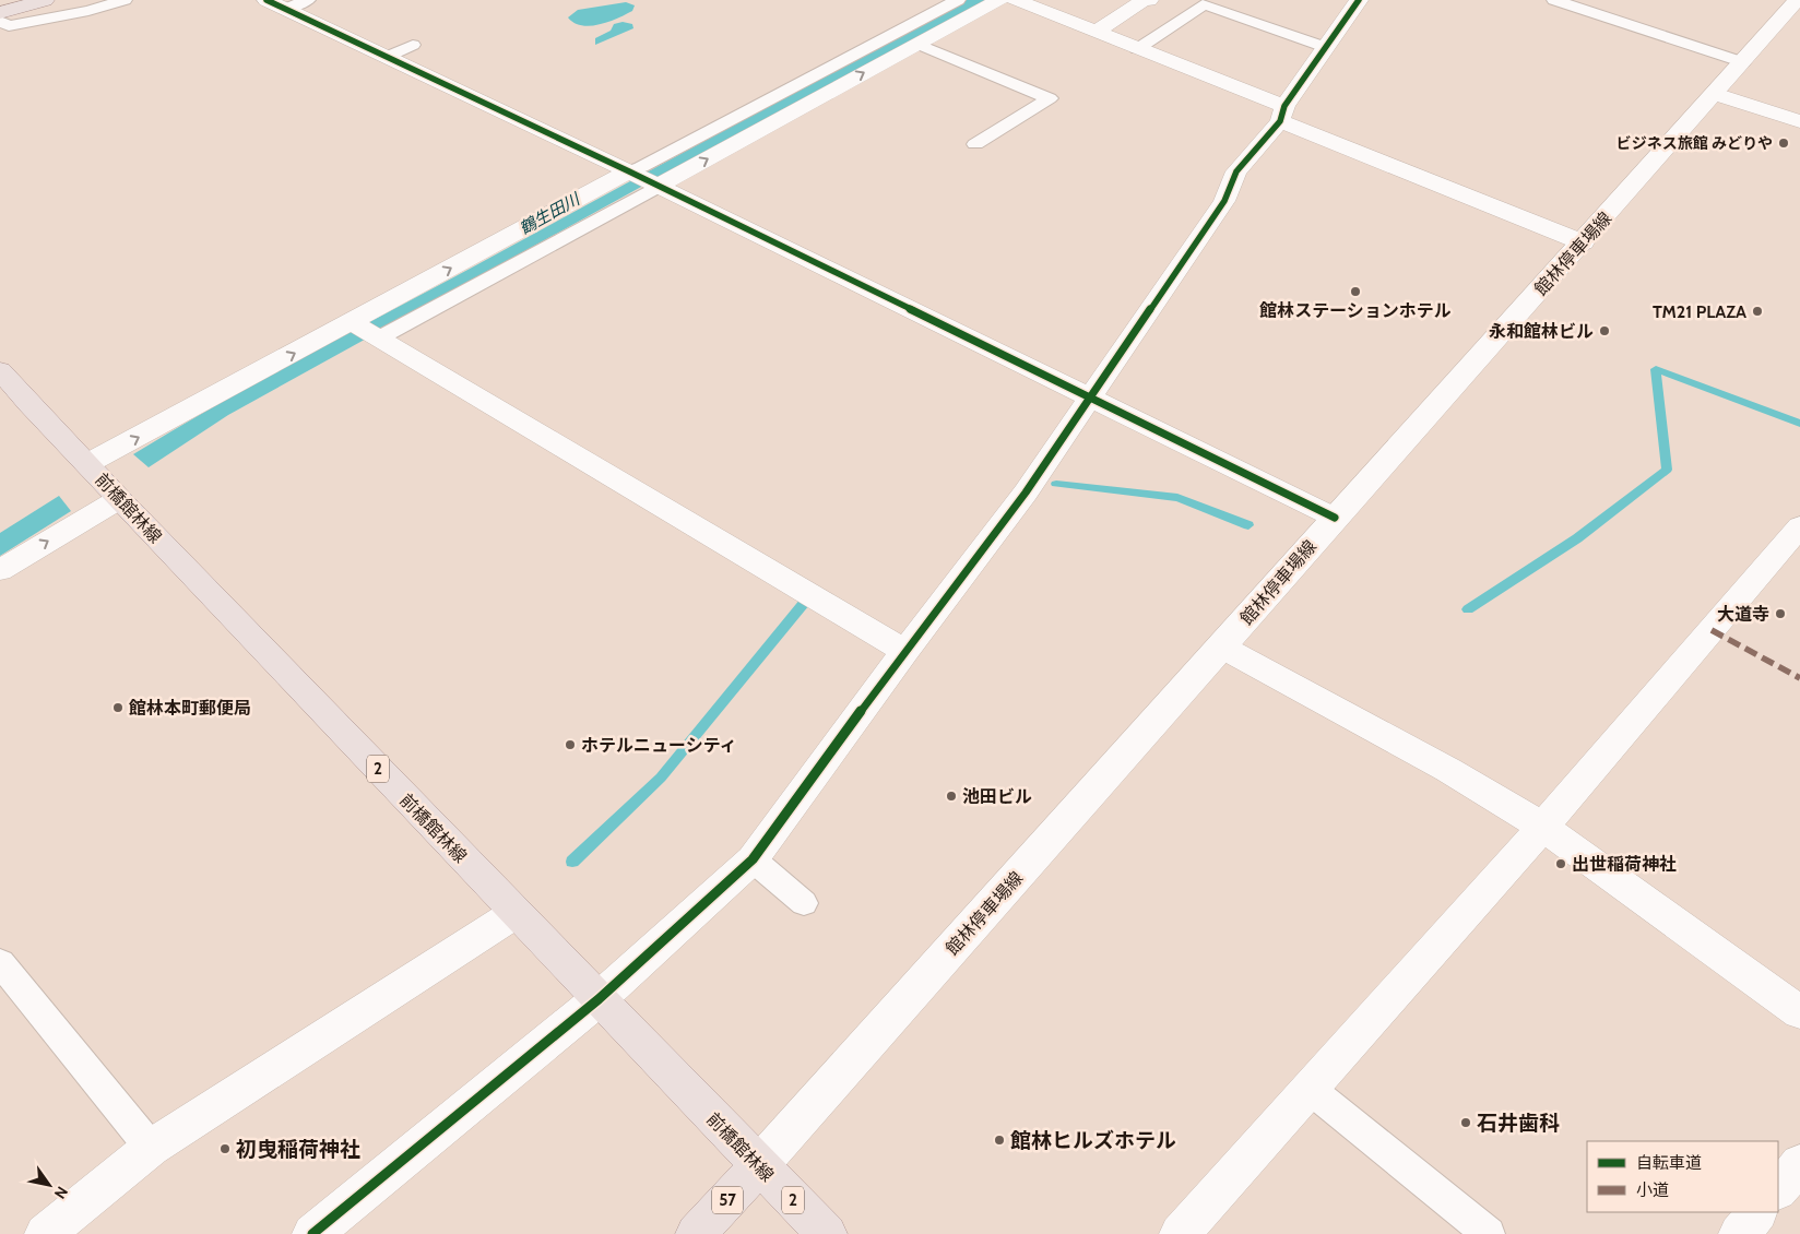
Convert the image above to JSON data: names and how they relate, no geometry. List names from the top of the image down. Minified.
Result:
{"streets":{"main road":["前橋館林線","2","57"],"street":["館林停車場線"]},"crossings":[["館林停車場線","前橋館林線"],["館林停車場線","57"],["前橋館林線","57"]],"water":["鶴生田川"],"places":["ビジネス旅館 みどりや","館林ステーションホテル","TM21 PLAZA","永和館林ビル","大道寺","館林本町郵便局","ホテルニューシティ","池田ビル","出世稲荷神社","石井歯科","館林ヒルズホテル","初曳稲荷神社"],"legend":["自転車道","小道"],"north":"bottom right"}
